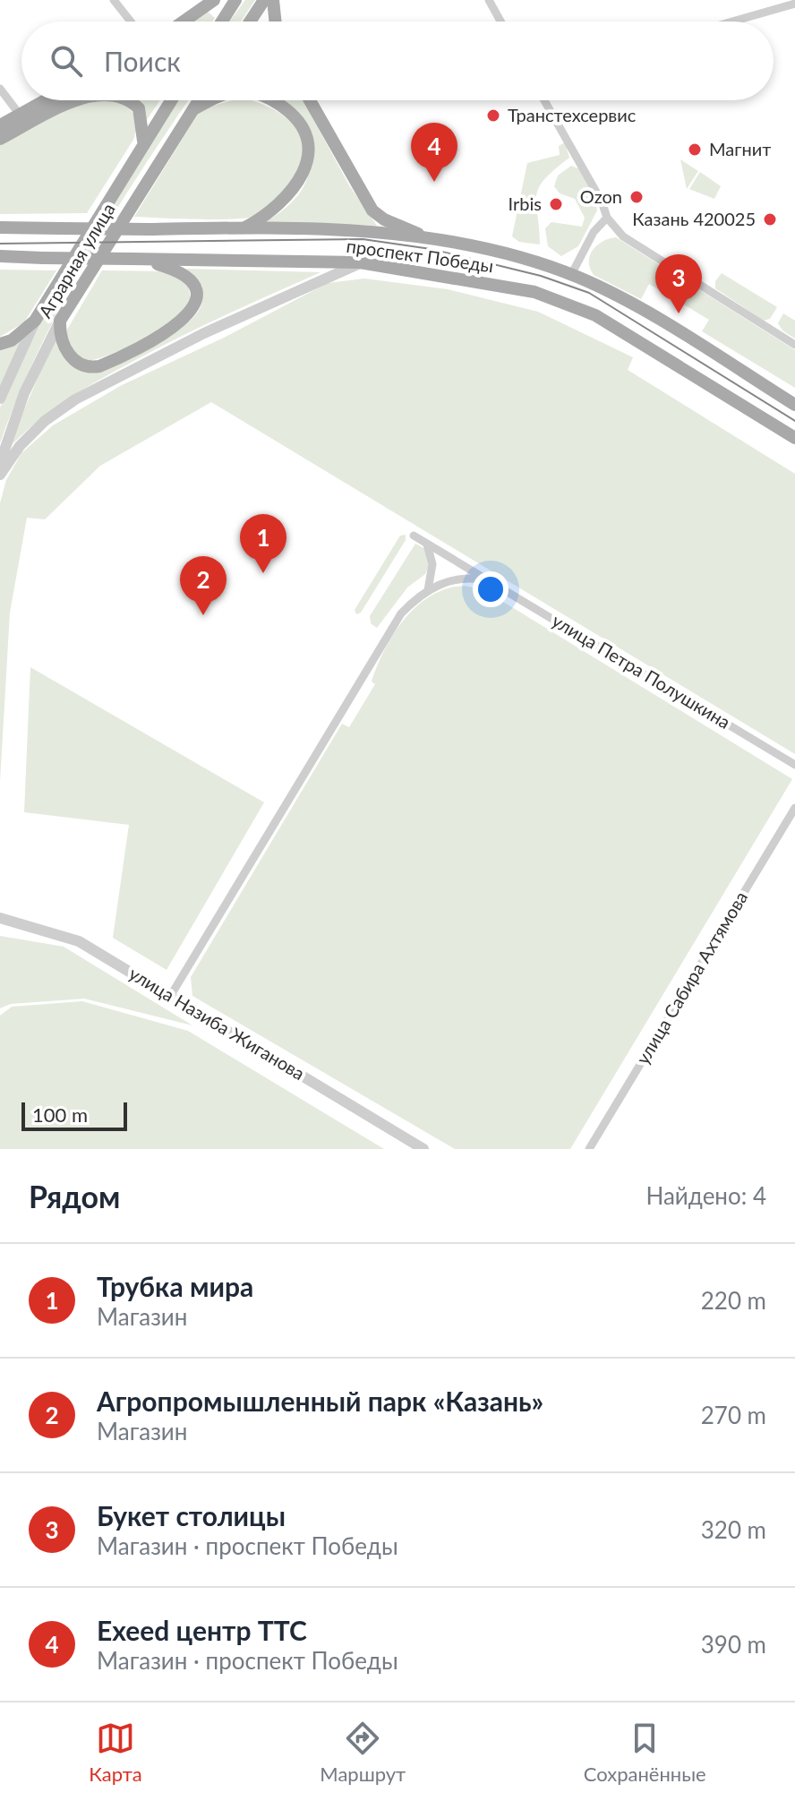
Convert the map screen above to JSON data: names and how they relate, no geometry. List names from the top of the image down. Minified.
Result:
{"streets":{"main road":["проспект Победы","Аграрная улица"],"street":["улица Петра Полушкина","улица Сабира Ахтямова","улица Назиба Жиганова"]},"places":["Транстехсервис","Магнит","Ozon","Irbis","Казань 420025"],"scale_bar":"100 m","page":{"search":"Поиск","pins":["4","3","1","2"],"scale":"100 m","heading":["Рядом","Найдено: 4"],"list":[{"mark":"1","name":"Трубка мира","note":"Магазин","value":"220 m"},{"mark":"2","name":"Агропромышленный парк «Казань»","note":"Магазин","value":"270 m"},{"mark":"3","name":"Букет столицы","note":"Магазин · проспект Победы","value":"320 m"},{"mark":"4","name":"Exeed центр ТТС","note":"Магазин · проспект Победы","value":"390 m"}],"nav":["Карта","Маршрут","Сохранённые"]}}
